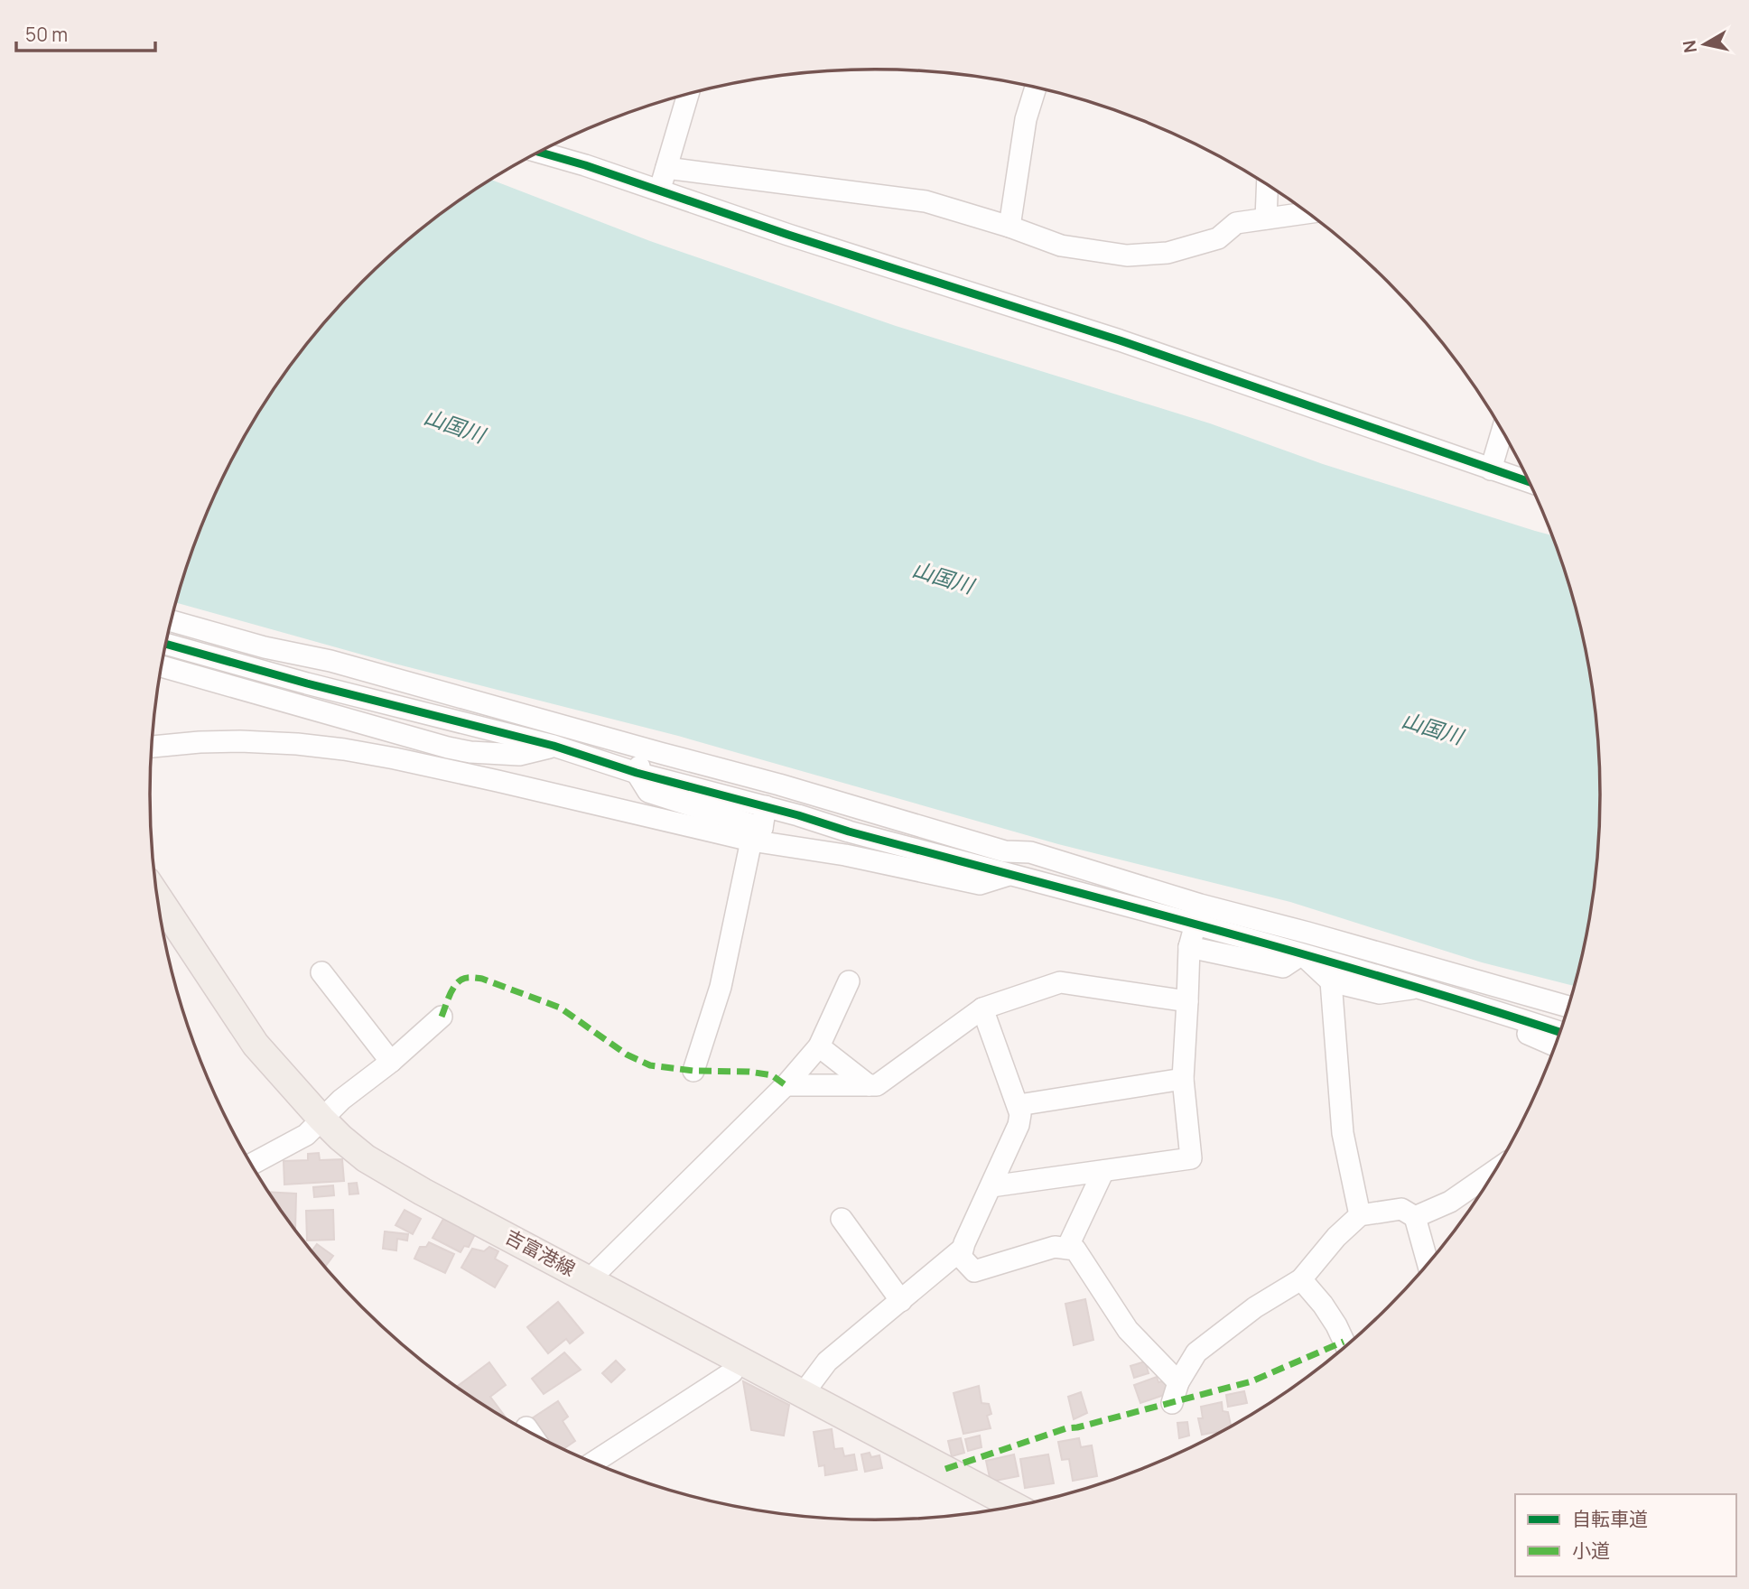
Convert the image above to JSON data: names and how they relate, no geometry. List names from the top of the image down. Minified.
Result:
{"streets":{"main road":["吉富港線"]},"water":["山国川"],"legend":["自転車道","小道"],"scale_bar":"50 m","north":"left"}
